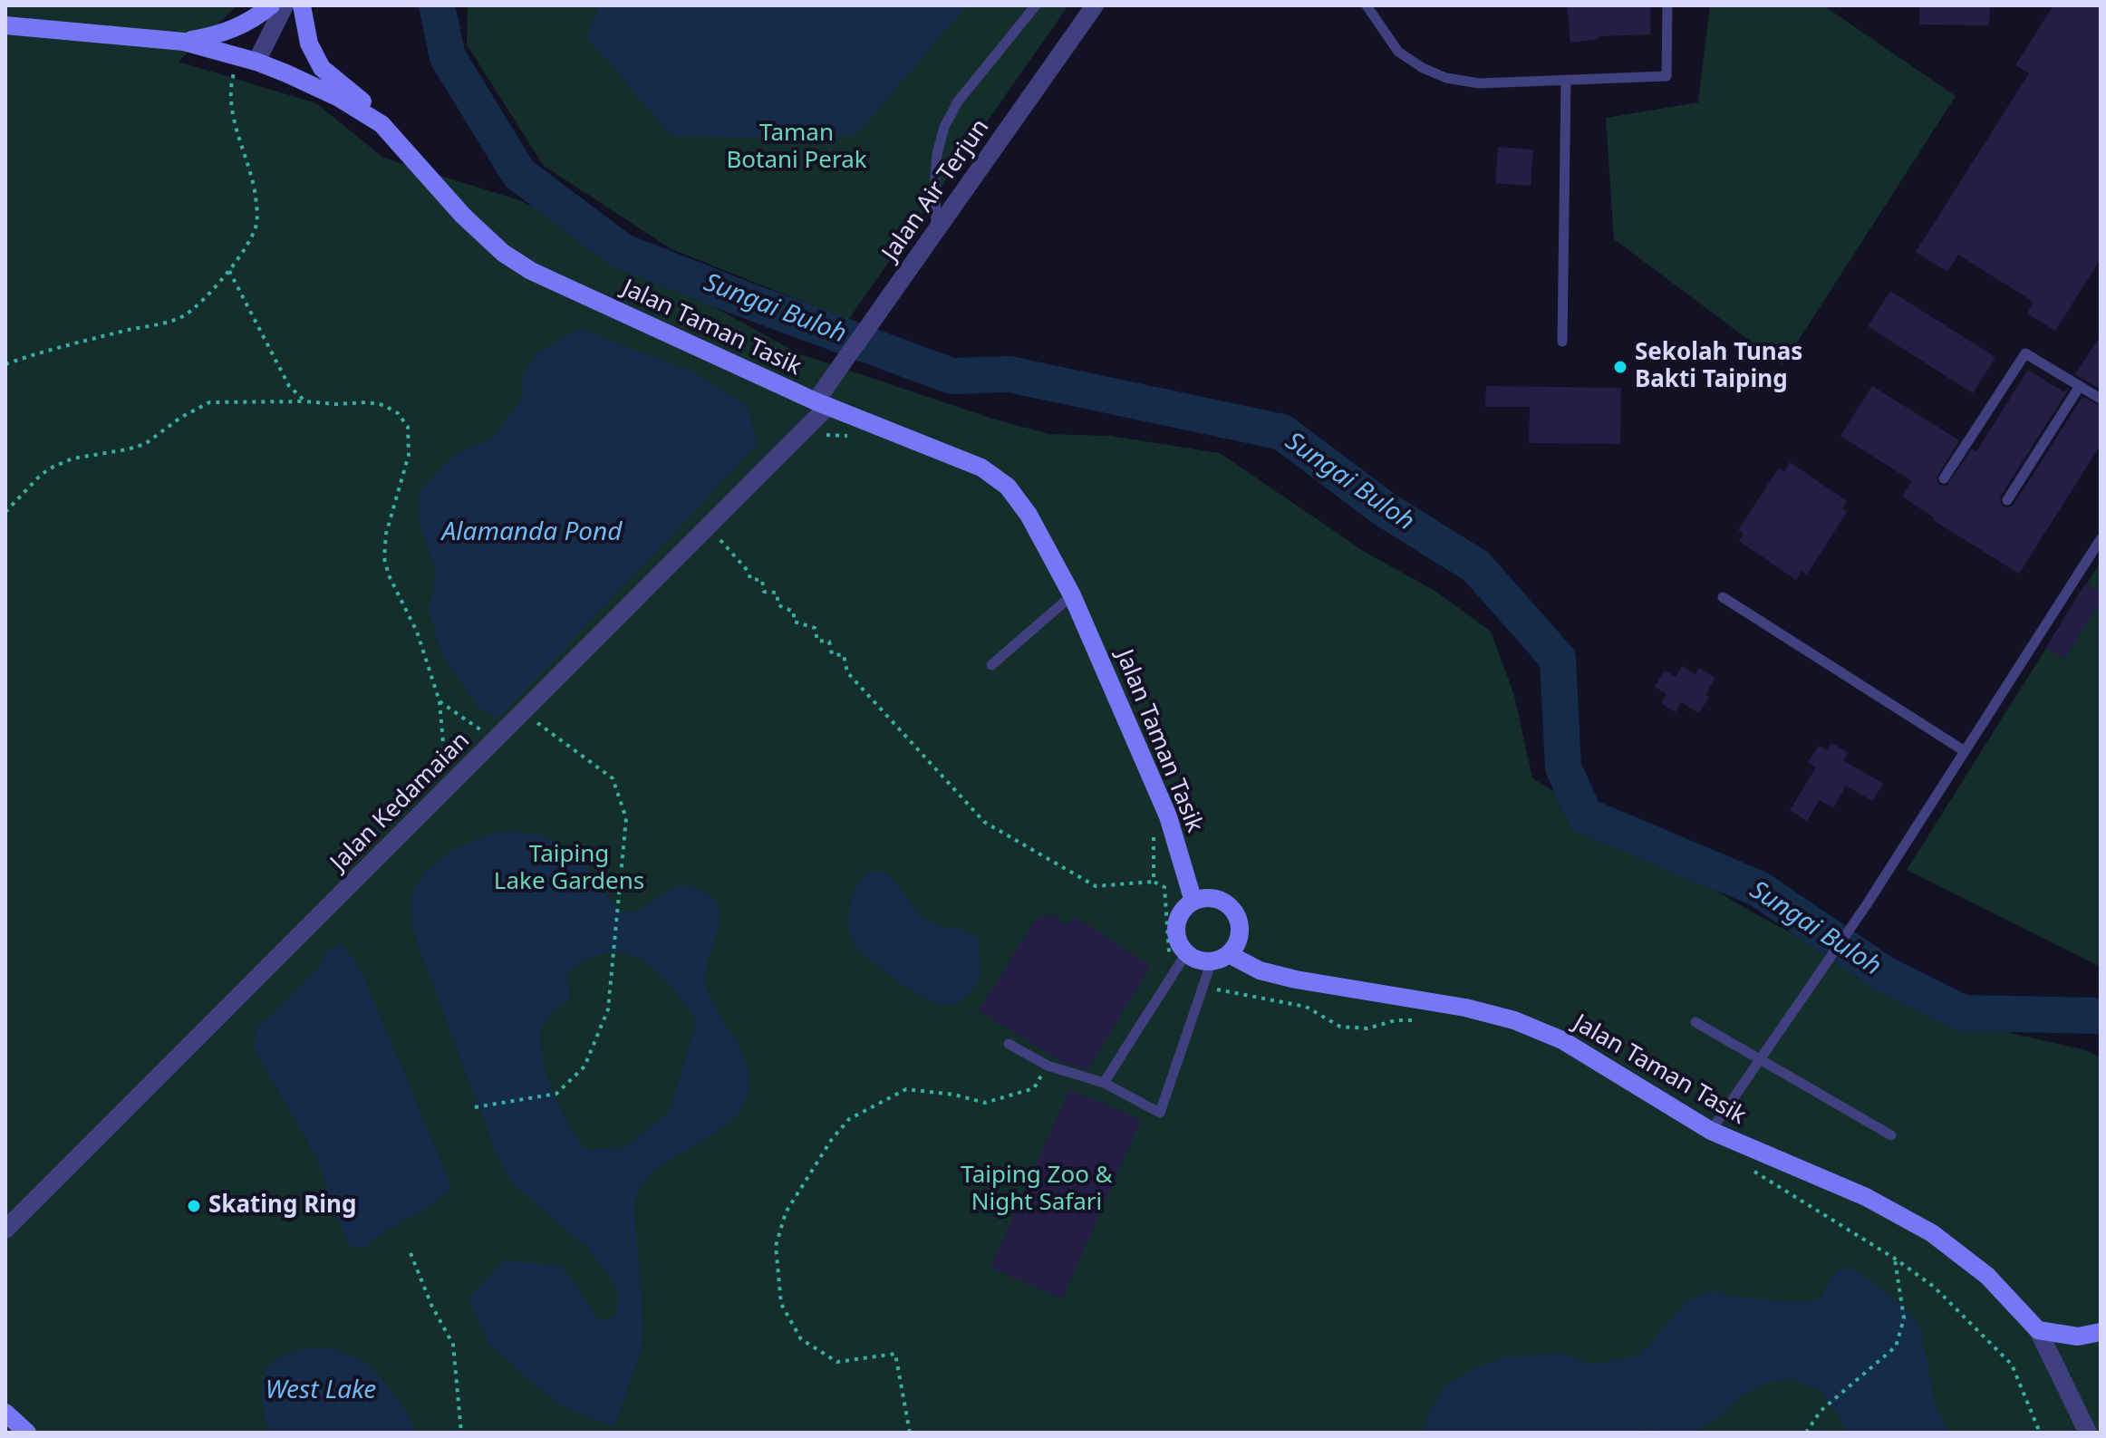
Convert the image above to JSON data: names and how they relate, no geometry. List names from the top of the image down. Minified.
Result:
{"streets":{"street":["Jalan Air Terjun","Jalan Taman Tasik","Jalan Kedamaian"]},"crossings":[["Jalan Air Terjun","Jalan Taman Tasik"],["Jalan Air Terjun","Jalan Kedamaian"],["Jalan Taman Tasik","Jalan Kedamaian"]],"water":["Sungai Buloh","Alamanda Pond","West Lake"],"parks":["Taman Botani Perak","Taiping Lake Gardens","Taiping Zoo & Night Safari"],"places":["Sekolah Tunas Bakti Taiping","Skating Ring"]}
